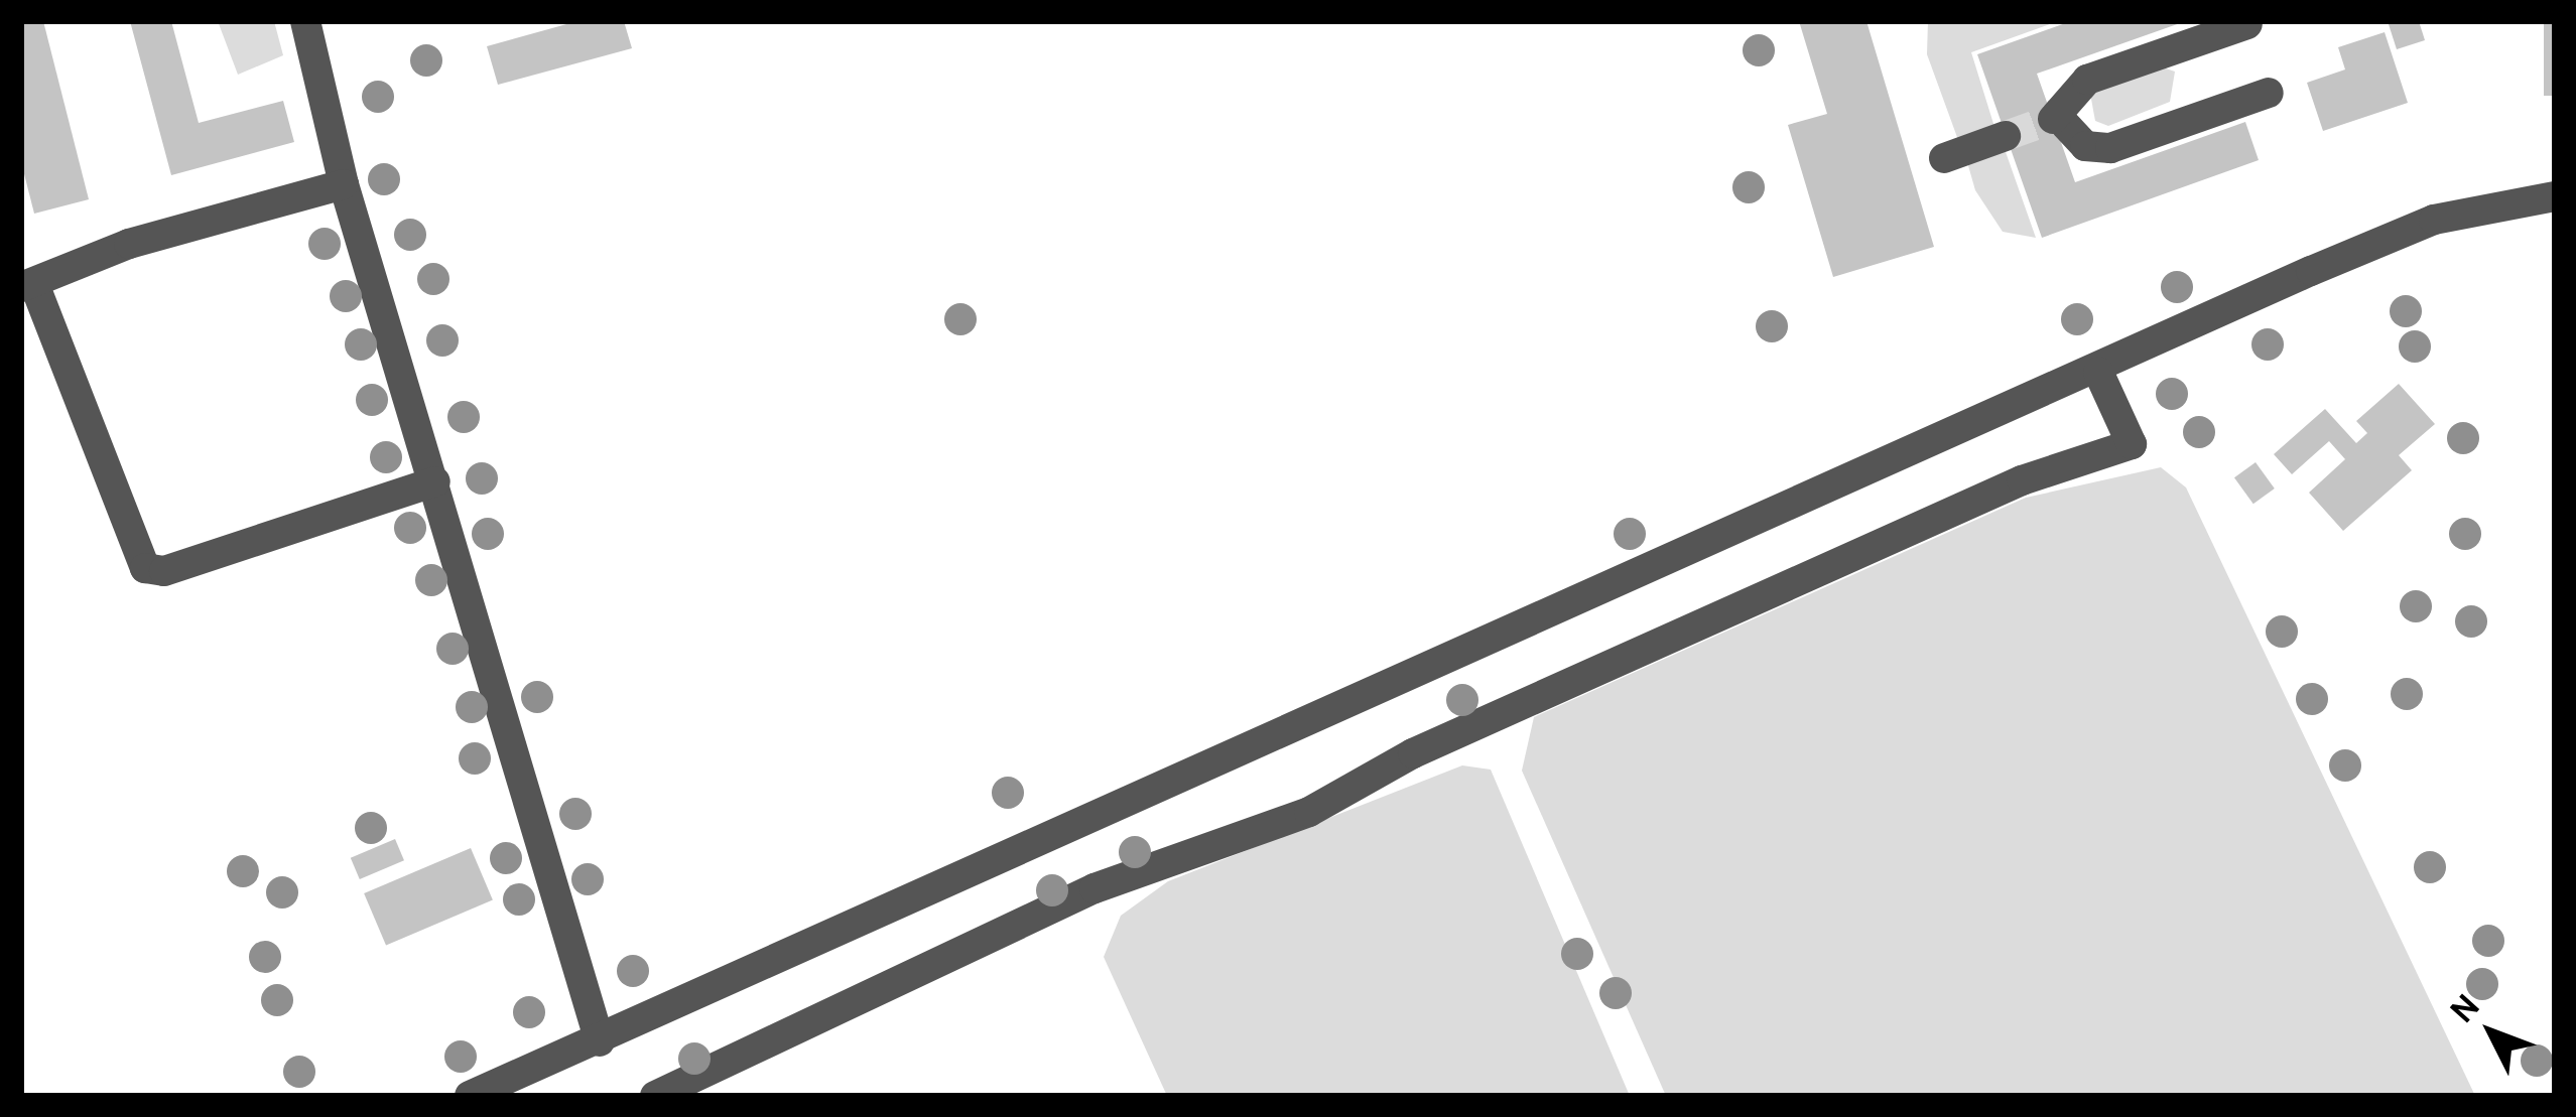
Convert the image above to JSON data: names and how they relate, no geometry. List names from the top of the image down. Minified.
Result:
{"north":"top left"}
